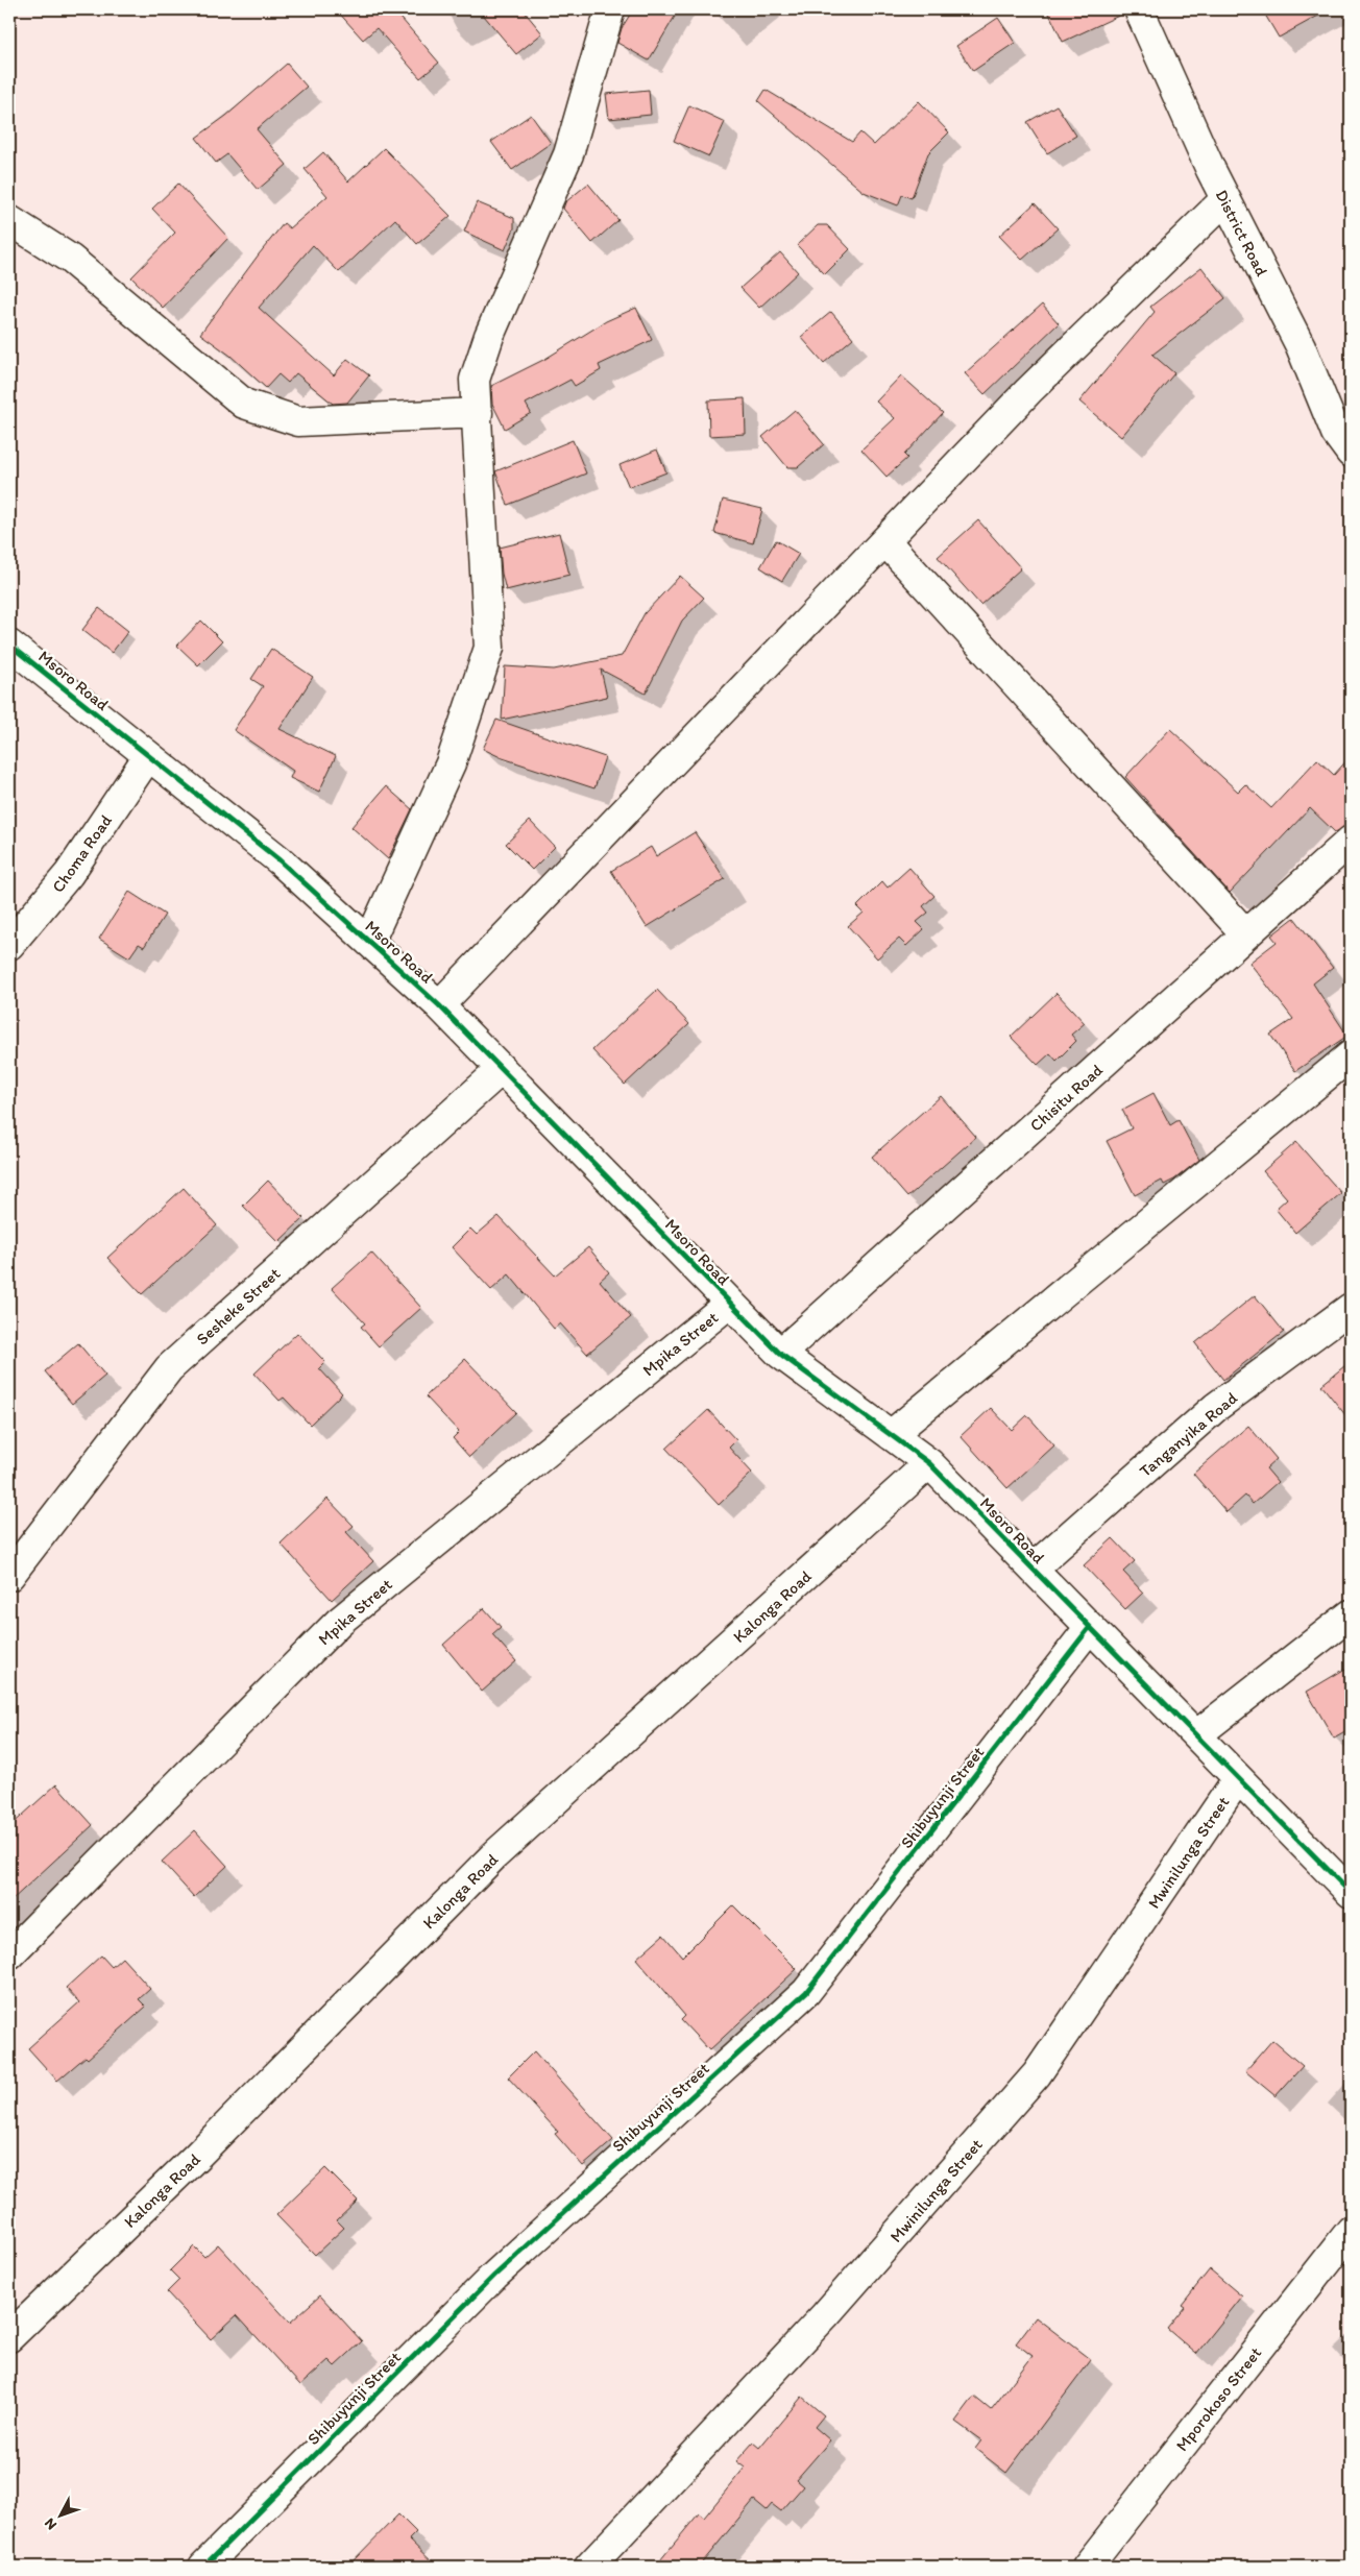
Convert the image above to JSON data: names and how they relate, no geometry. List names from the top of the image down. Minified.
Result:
{"streets":{"street":["District Road","Msoro Road","Choma Road","Chisitu Road","Sesheke Street","Mpika Street","Tanganyika Road","Kalonga Road","Shibuyunji Street","Mwinilunga Street","Mporokoso Street"]},"crossings":[["Msoro Road","Choma Road"],["Msoro Road","Chisitu Road"],["Msoro Road","Sesheke Street"],["Msoro Road","Mpika Street"],["Msoro Road","Tanganyika Road"],["Msoro Road","Kalonga Road"],["Msoro Road","Shibuyunji Street"],["Msoro Road","Mwinilunga Street"]],"north":"bottom left"}
